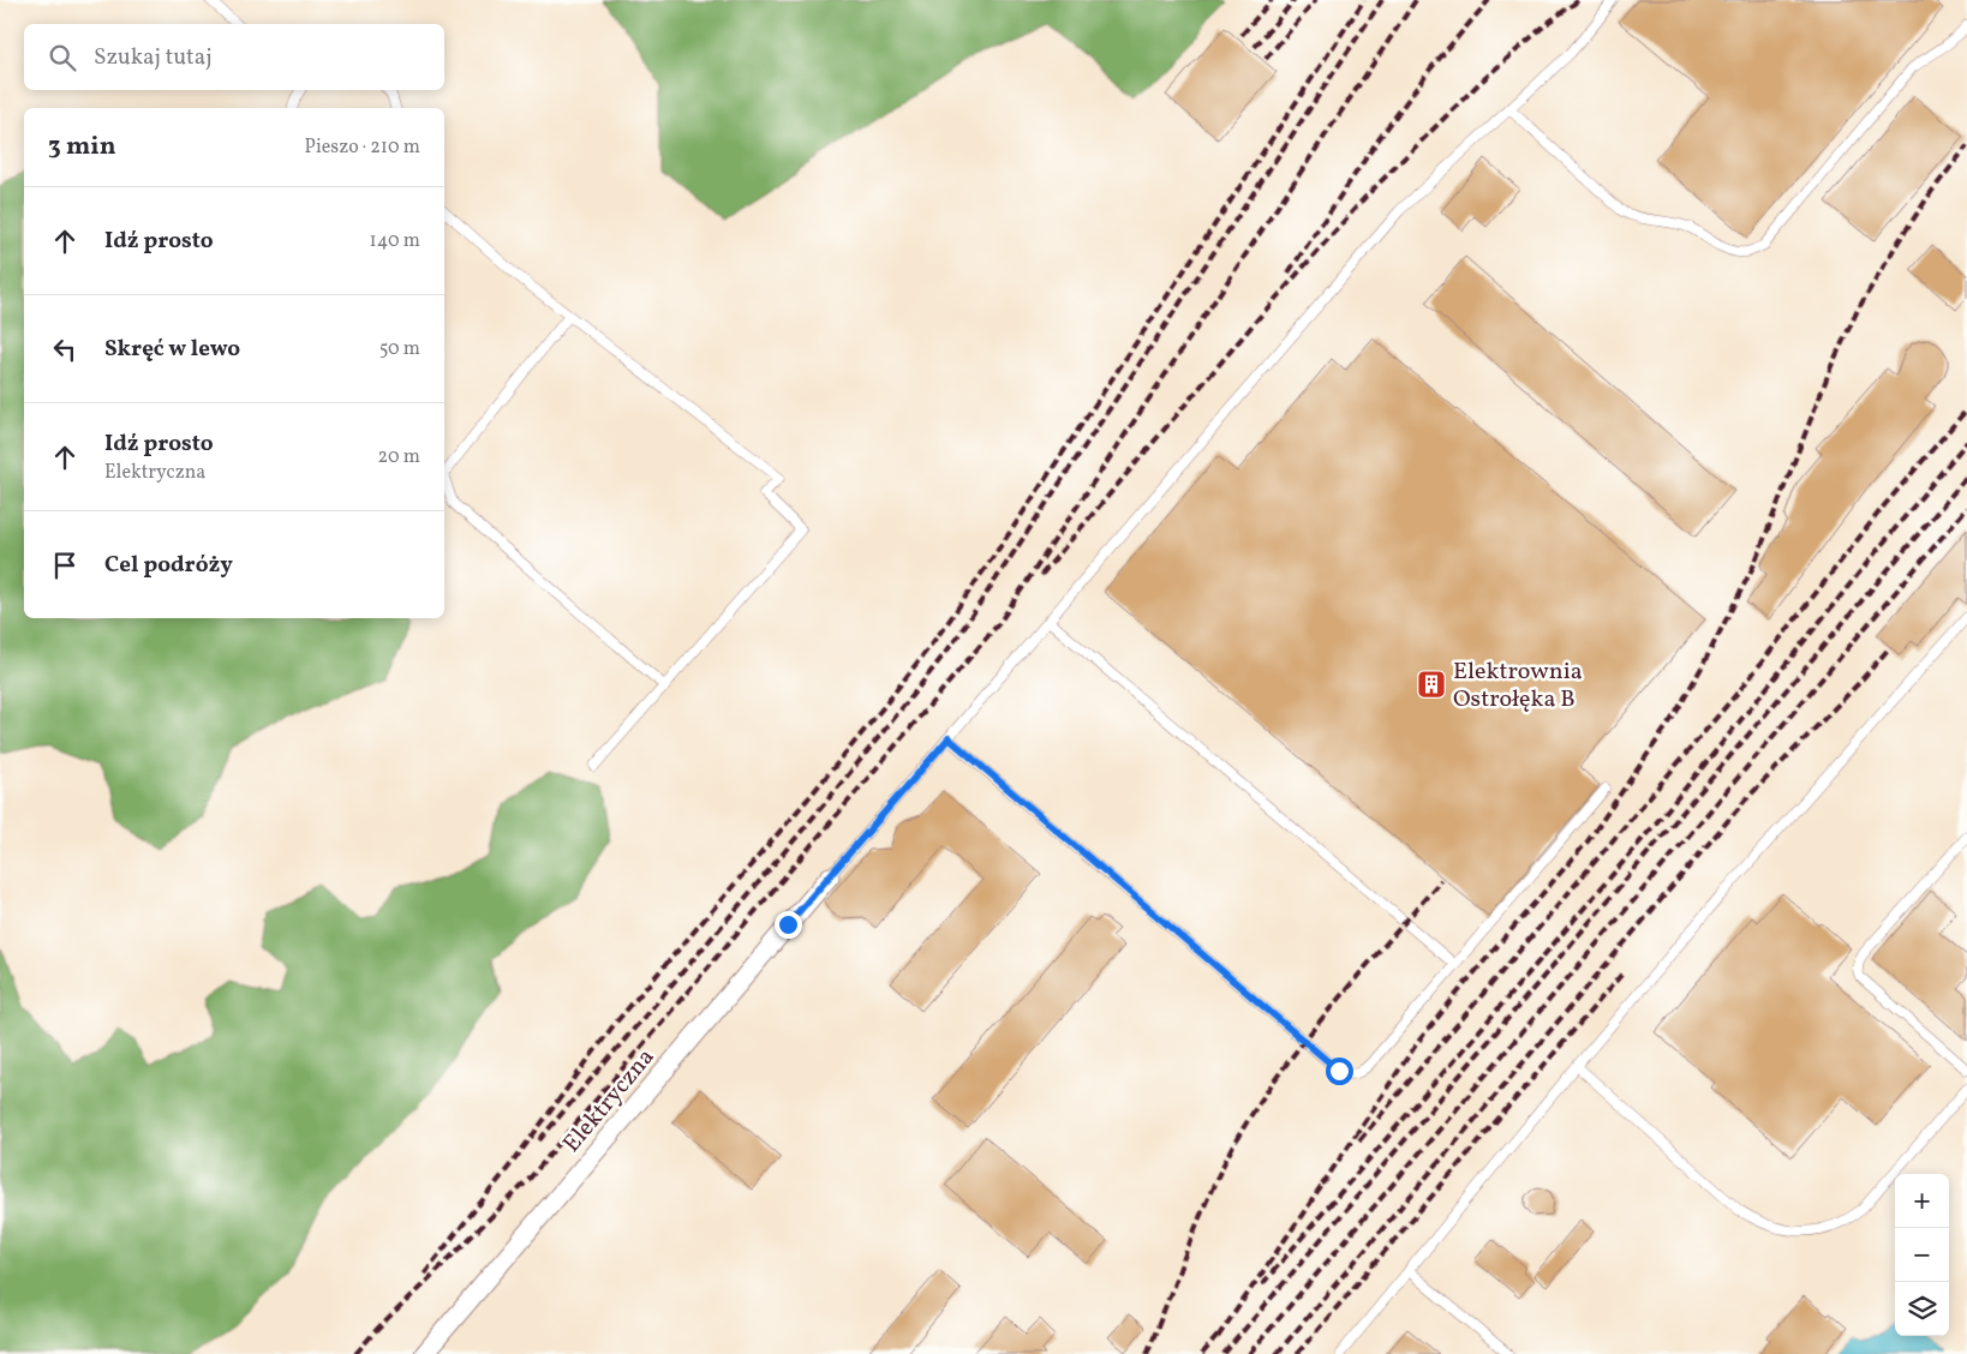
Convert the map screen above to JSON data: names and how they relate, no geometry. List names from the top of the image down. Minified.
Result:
{"streets":{"street":["Elektryczna"]},"places":{"building":["Elektrownia Ostrołęka B"]},"page":{"search":"Szukaj tutaj","heading":["3 min","Pieszo · 210 m"],"list":[["Idź prosto","140 m"],["Skręć w lewo","50 m"],["Idź prosto","Elektryczna","20 m"],"Cel podróży"],"map_buttons":["+","−"]}}
